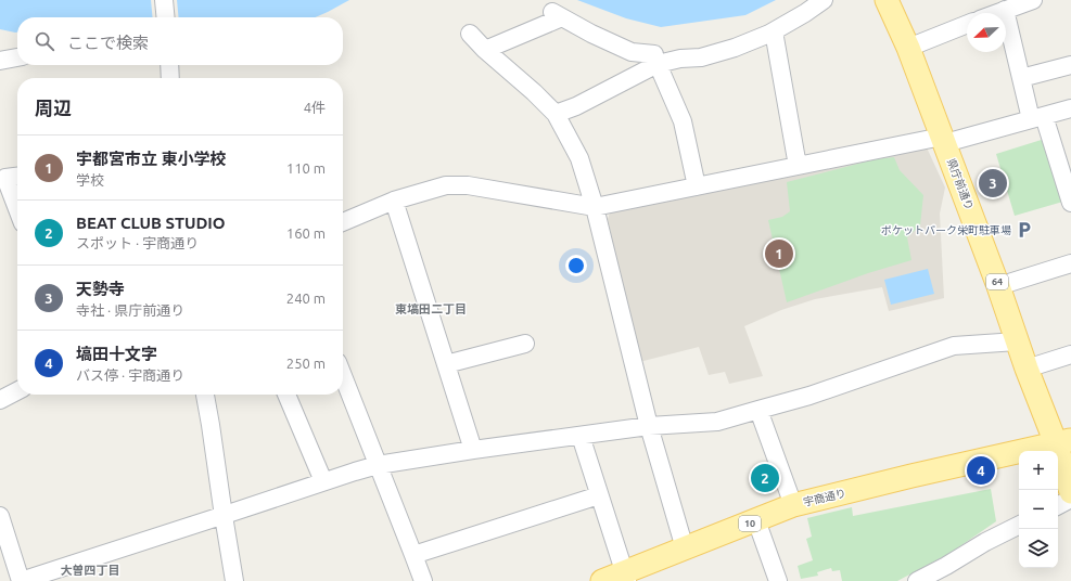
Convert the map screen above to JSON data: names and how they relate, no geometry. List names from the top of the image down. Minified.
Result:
{"streets":{"main road":["県庁前通り","64","宇商通り","10"]},"crossings":[["県庁前通り","宇商通り"]],"districts":["東塙田二丁目","大曽四丁目"],"places":{"parking":["ポケットパーク栄町駐車場"]},"north":"bottom left","page":{"search":"ここで検索","heading":["周辺","4件"],"list":[{"mark":"1","name":"宇都宮市立 東小学校","note":"学校","value":"110 m"},{"mark":"2","name":"BEAT CLUB STUDIO","note":"スポット · 宇商通り","value":"160 m"},{"mark":"3","name":"天勢寺","note":"寺社 · 県庁前通り","value":"240 m"},{"mark":"4","name":"塙田十文字","note":"バス停 · 宇商通り","value":"250 m"}],"pins":["3","1","4","2"],"map_buttons":["+","−"]}}
